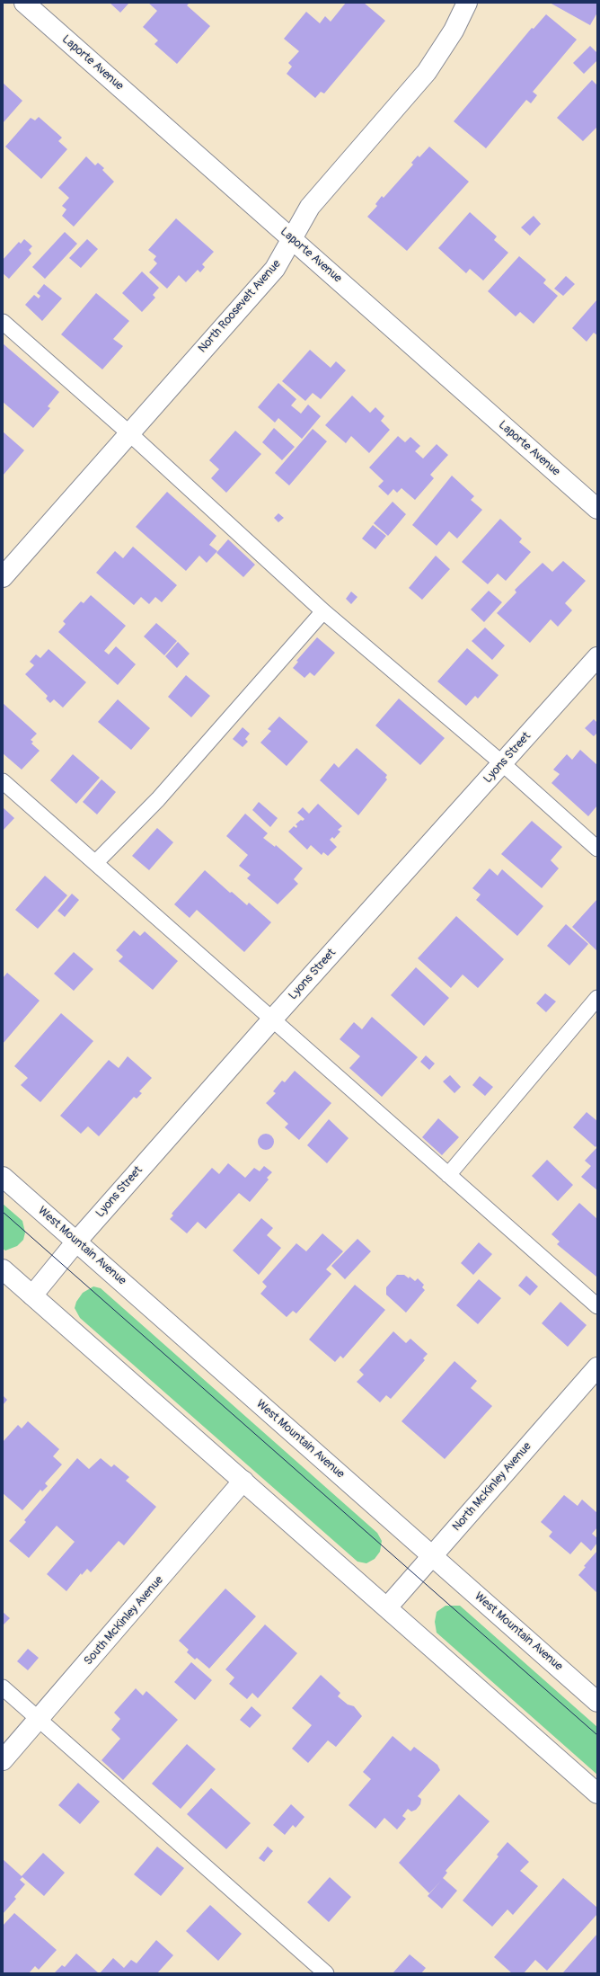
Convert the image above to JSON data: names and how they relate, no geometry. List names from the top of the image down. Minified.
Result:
{"streets":{"street":["Laporte Avenue","North Roosevelt Avenue","Lyons Street","West Mountain Avenue","North McKinley Avenue","South McKinley Avenue"]},"crossings":[["Laporte Avenue","North Roosevelt Avenue"],["Lyons Street","West Mountain Avenue"],["West Mountain Avenue","North McKinley Avenue"]]}
